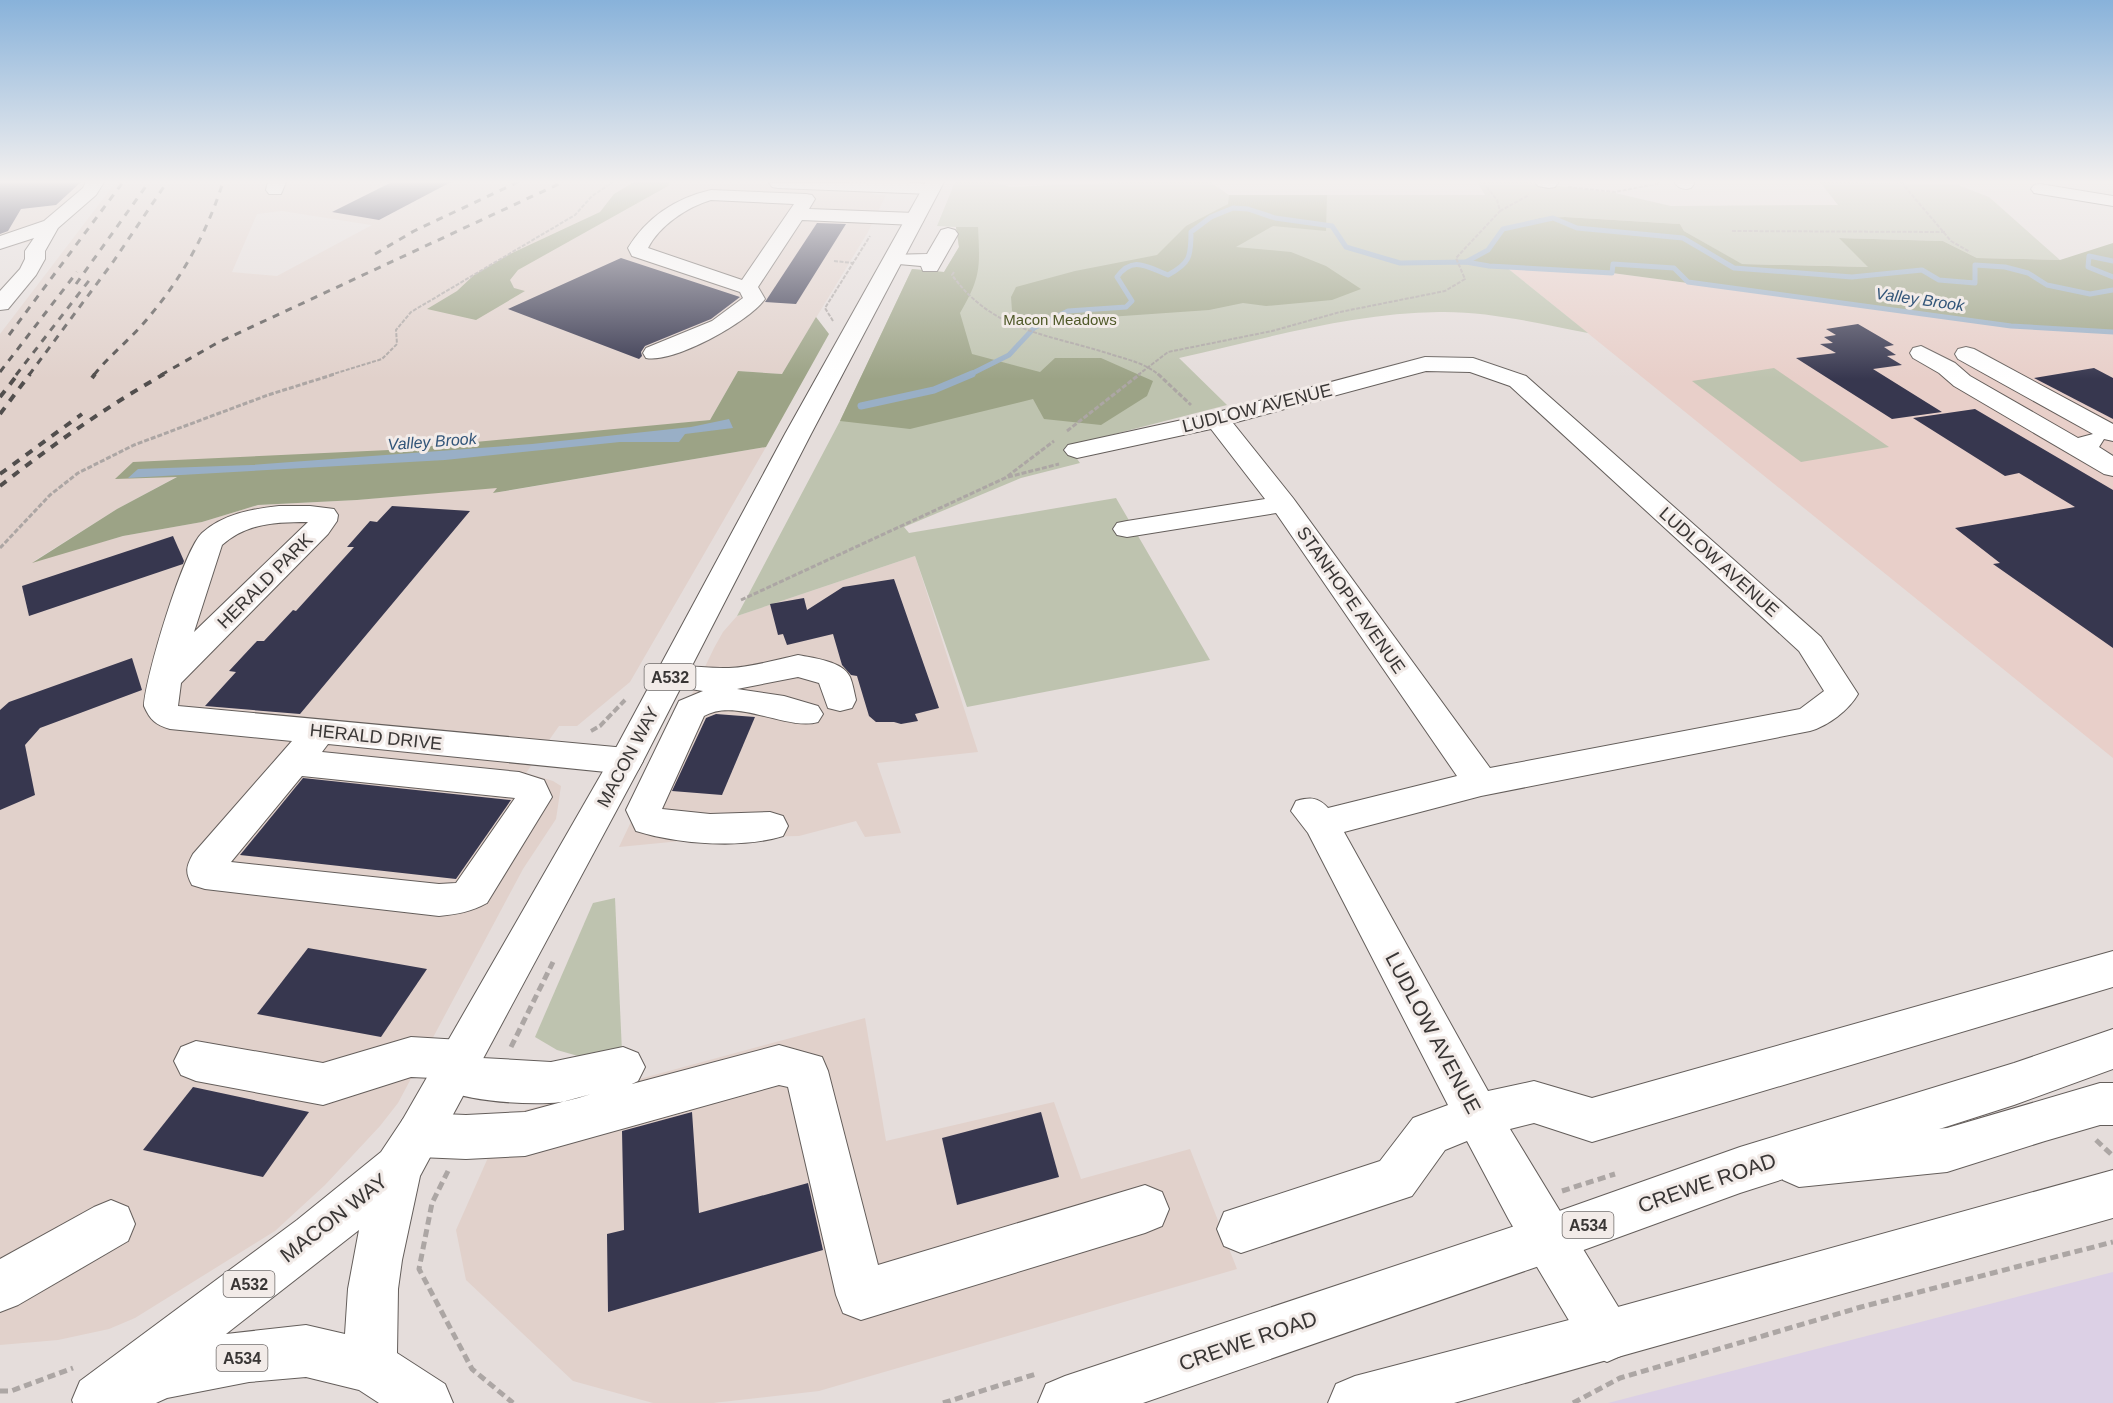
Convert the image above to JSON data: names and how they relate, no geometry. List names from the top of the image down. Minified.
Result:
{"streets":{"street":["LUDLOW AVENUE","HERALD PARK","STANHOPE AVENUE","A532","HERALD DRIVE","MACON WAY","CREWE ROAD","A534"]},"crossings":[["LUDLOW AVENUE","STANHOPE AVENUE"],["LUDLOW AVENUE","CREWE ROAD"],["HERALD PARK","HERALD DRIVE"],["HERALD DRIVE","MACON WAY"],["MACON WAY","A534"]],"water":["Valley Brook"],"parks":["Macon Meadows"]}
